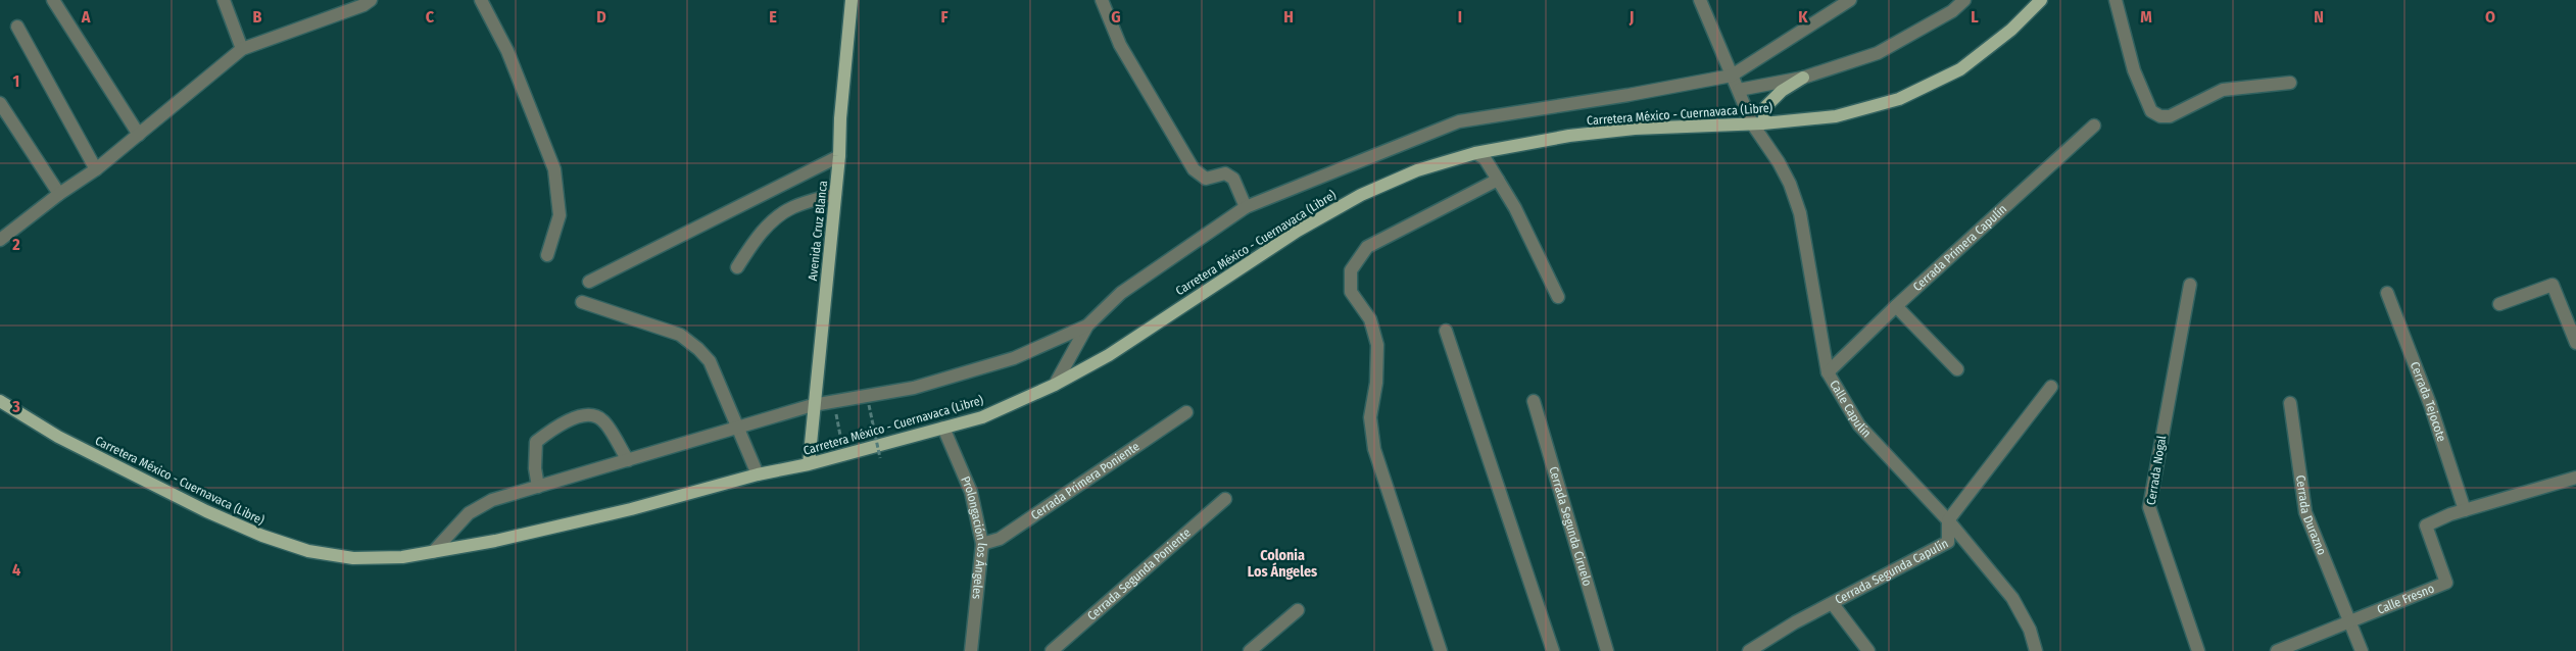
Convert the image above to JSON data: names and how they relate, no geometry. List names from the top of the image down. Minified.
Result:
{"streets":{"main road":["Carretera México - Cuernavaca (Libre)","Avenida Cruz Blanca"],"street":["Cerrada Primera Capulín","Cerrada Tejocote","Calle Capulín","Cerrada Nogal","Cerrada Primera Poniente","Cerrada Durazno","Cerrada Segunda Ciruelo","Prolongación los Ángeles","Cerrada Segunda Capulín","Cerrada Segunda Poniente","Calle Fresno"]},"crossings":[["Carretera México - Cuernavaca (Libre)","Avenida Cruz Blanca"],["Carretera México - Cuernavaca (Libre)","Calle Capulín"],["Carretera México - Cuernavaca (Libre)","Prolongación los Ángeles"],["Cerrada Primera Capulín","Calle Capulín"],["Cerrada Tejocote","Calle Fresno"],["Calle Capulín","Cerrada Segunda Capulín"],["Cerrada Primera Poniente","Prolongación los Ángeles"],["Cerrada Durazno","Calle Fresno"]],"districts":["Colonia Los Ángeles"],"grid":{"columns":["A","B","C","D","E","F","G","H","I","J","K","L","M","N","O"],"rows":["1","2","3","4"]}}
